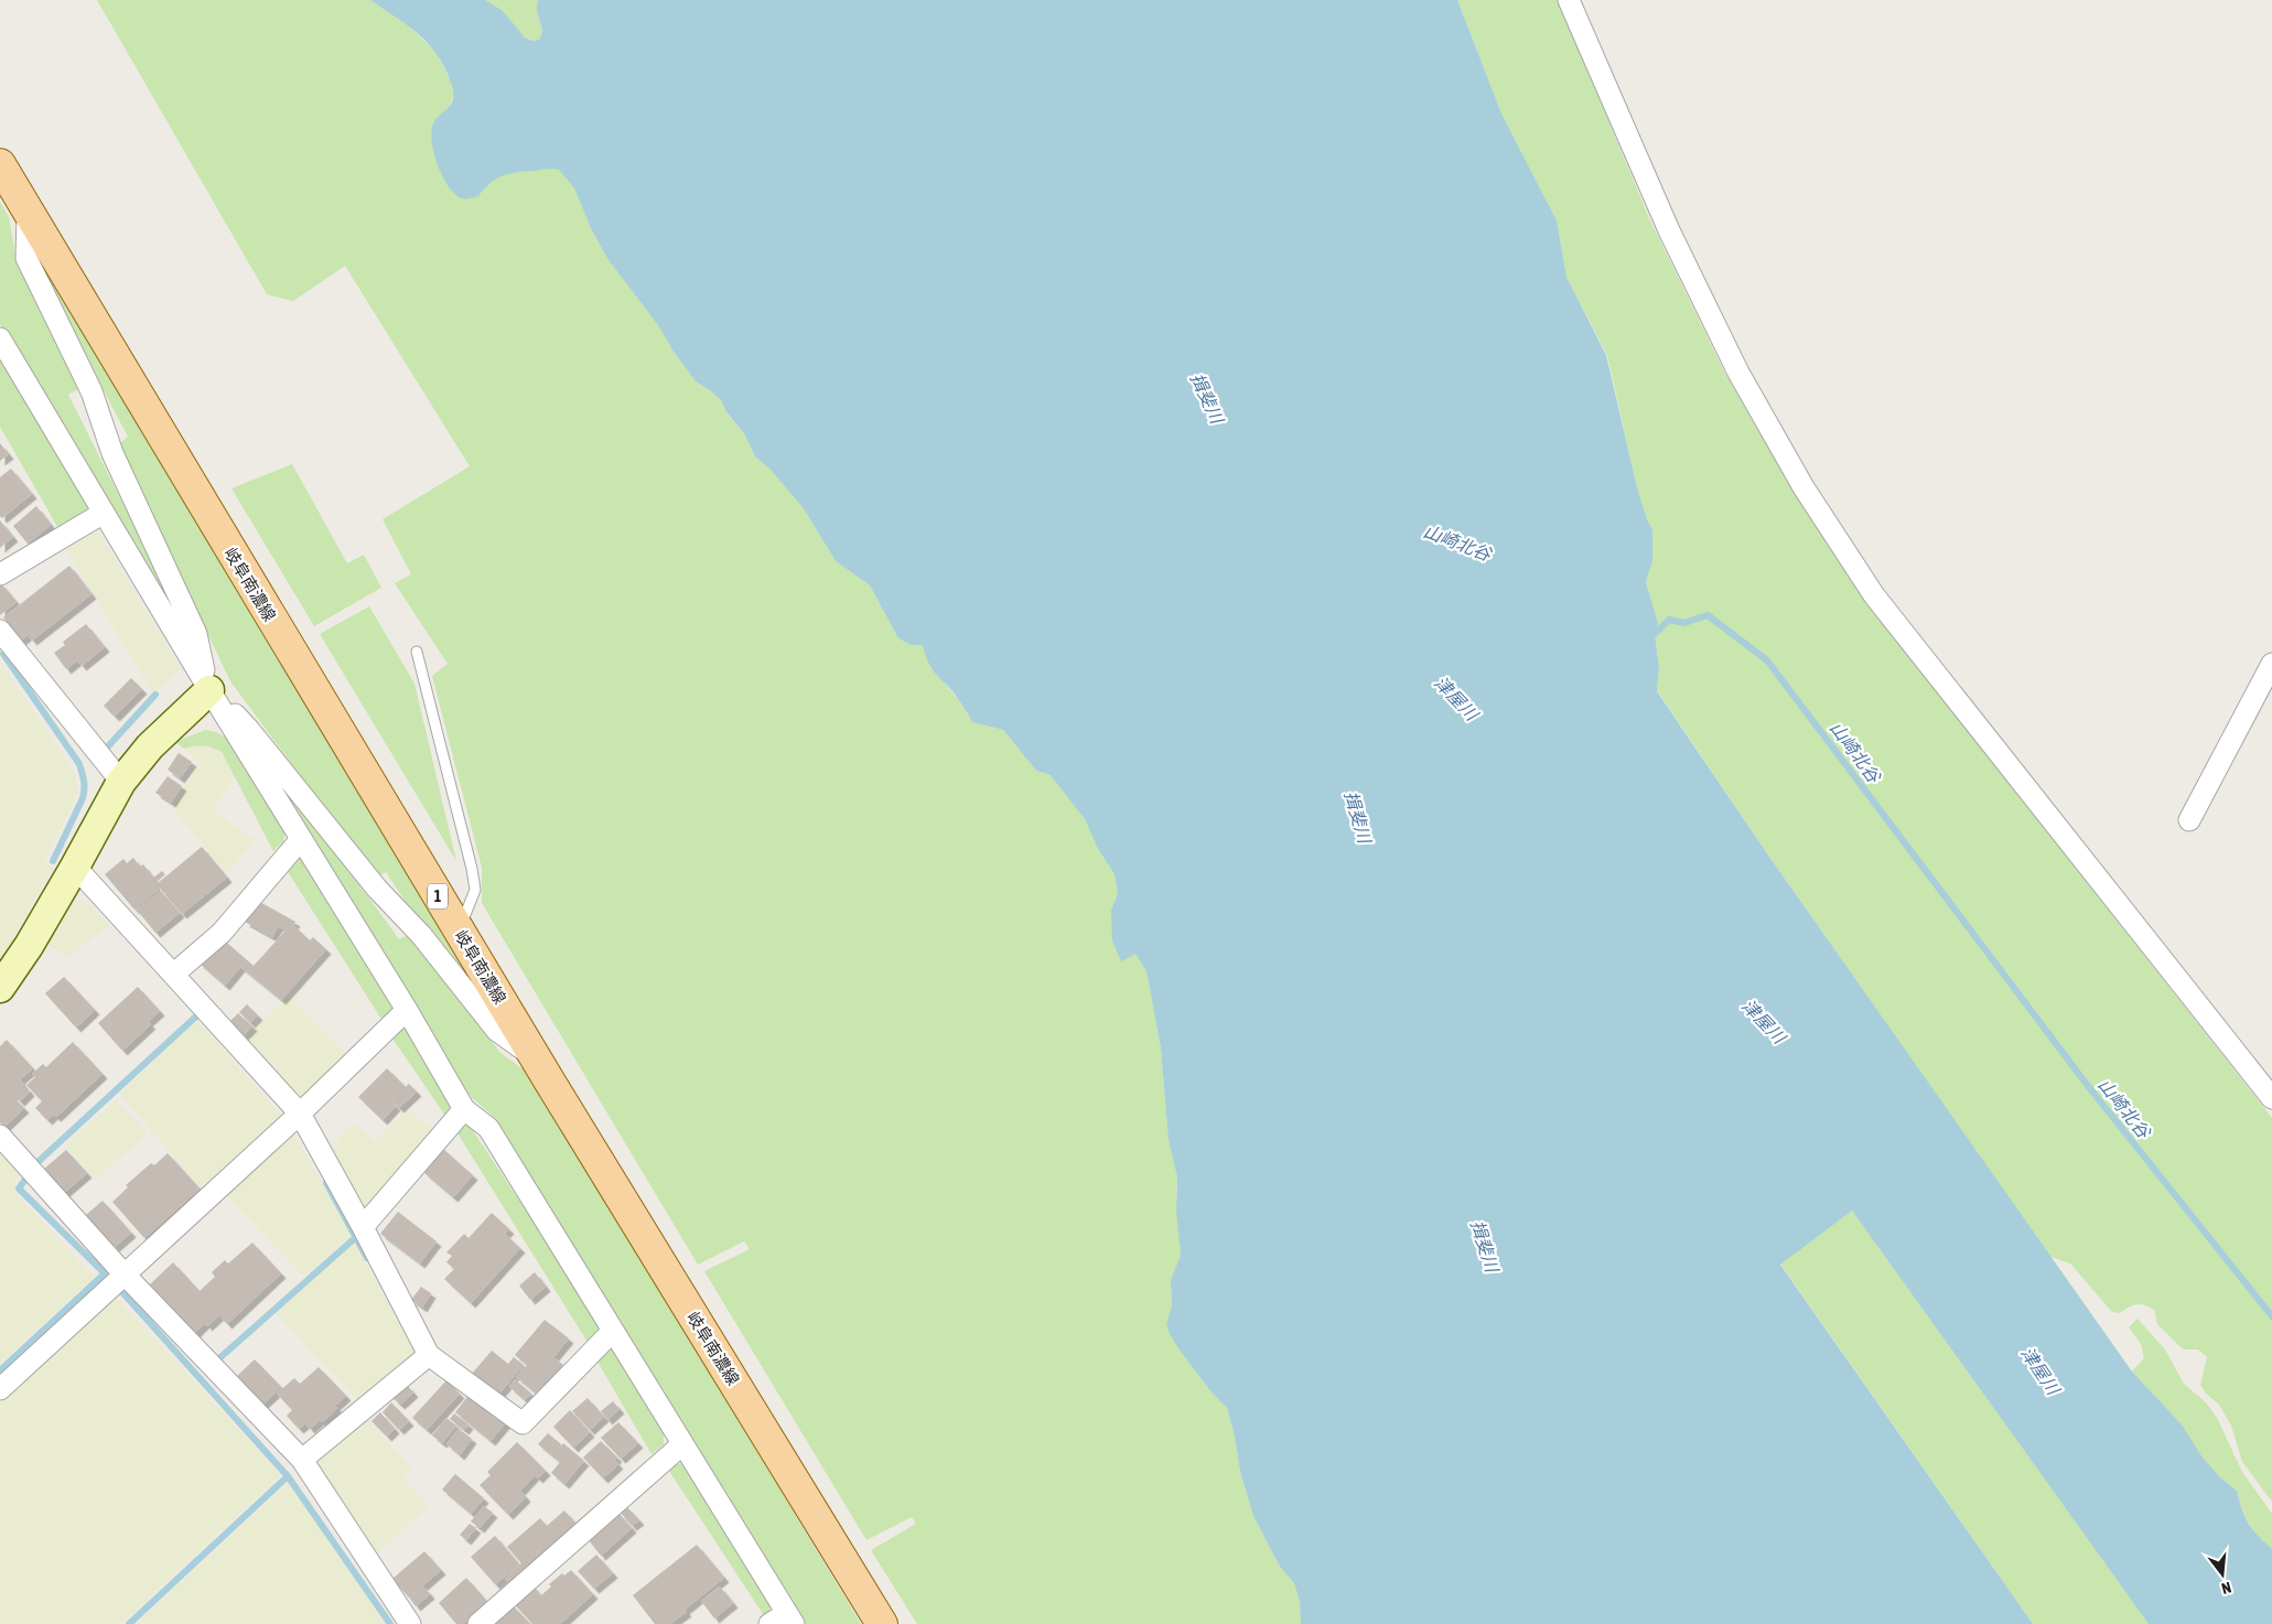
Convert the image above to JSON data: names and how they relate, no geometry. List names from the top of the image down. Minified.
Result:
{"streets":{"main road":["岐阜南濃線","1"]},"water":["揖斐川","山崎北谷","津屋川"],"north":"bottom"}
